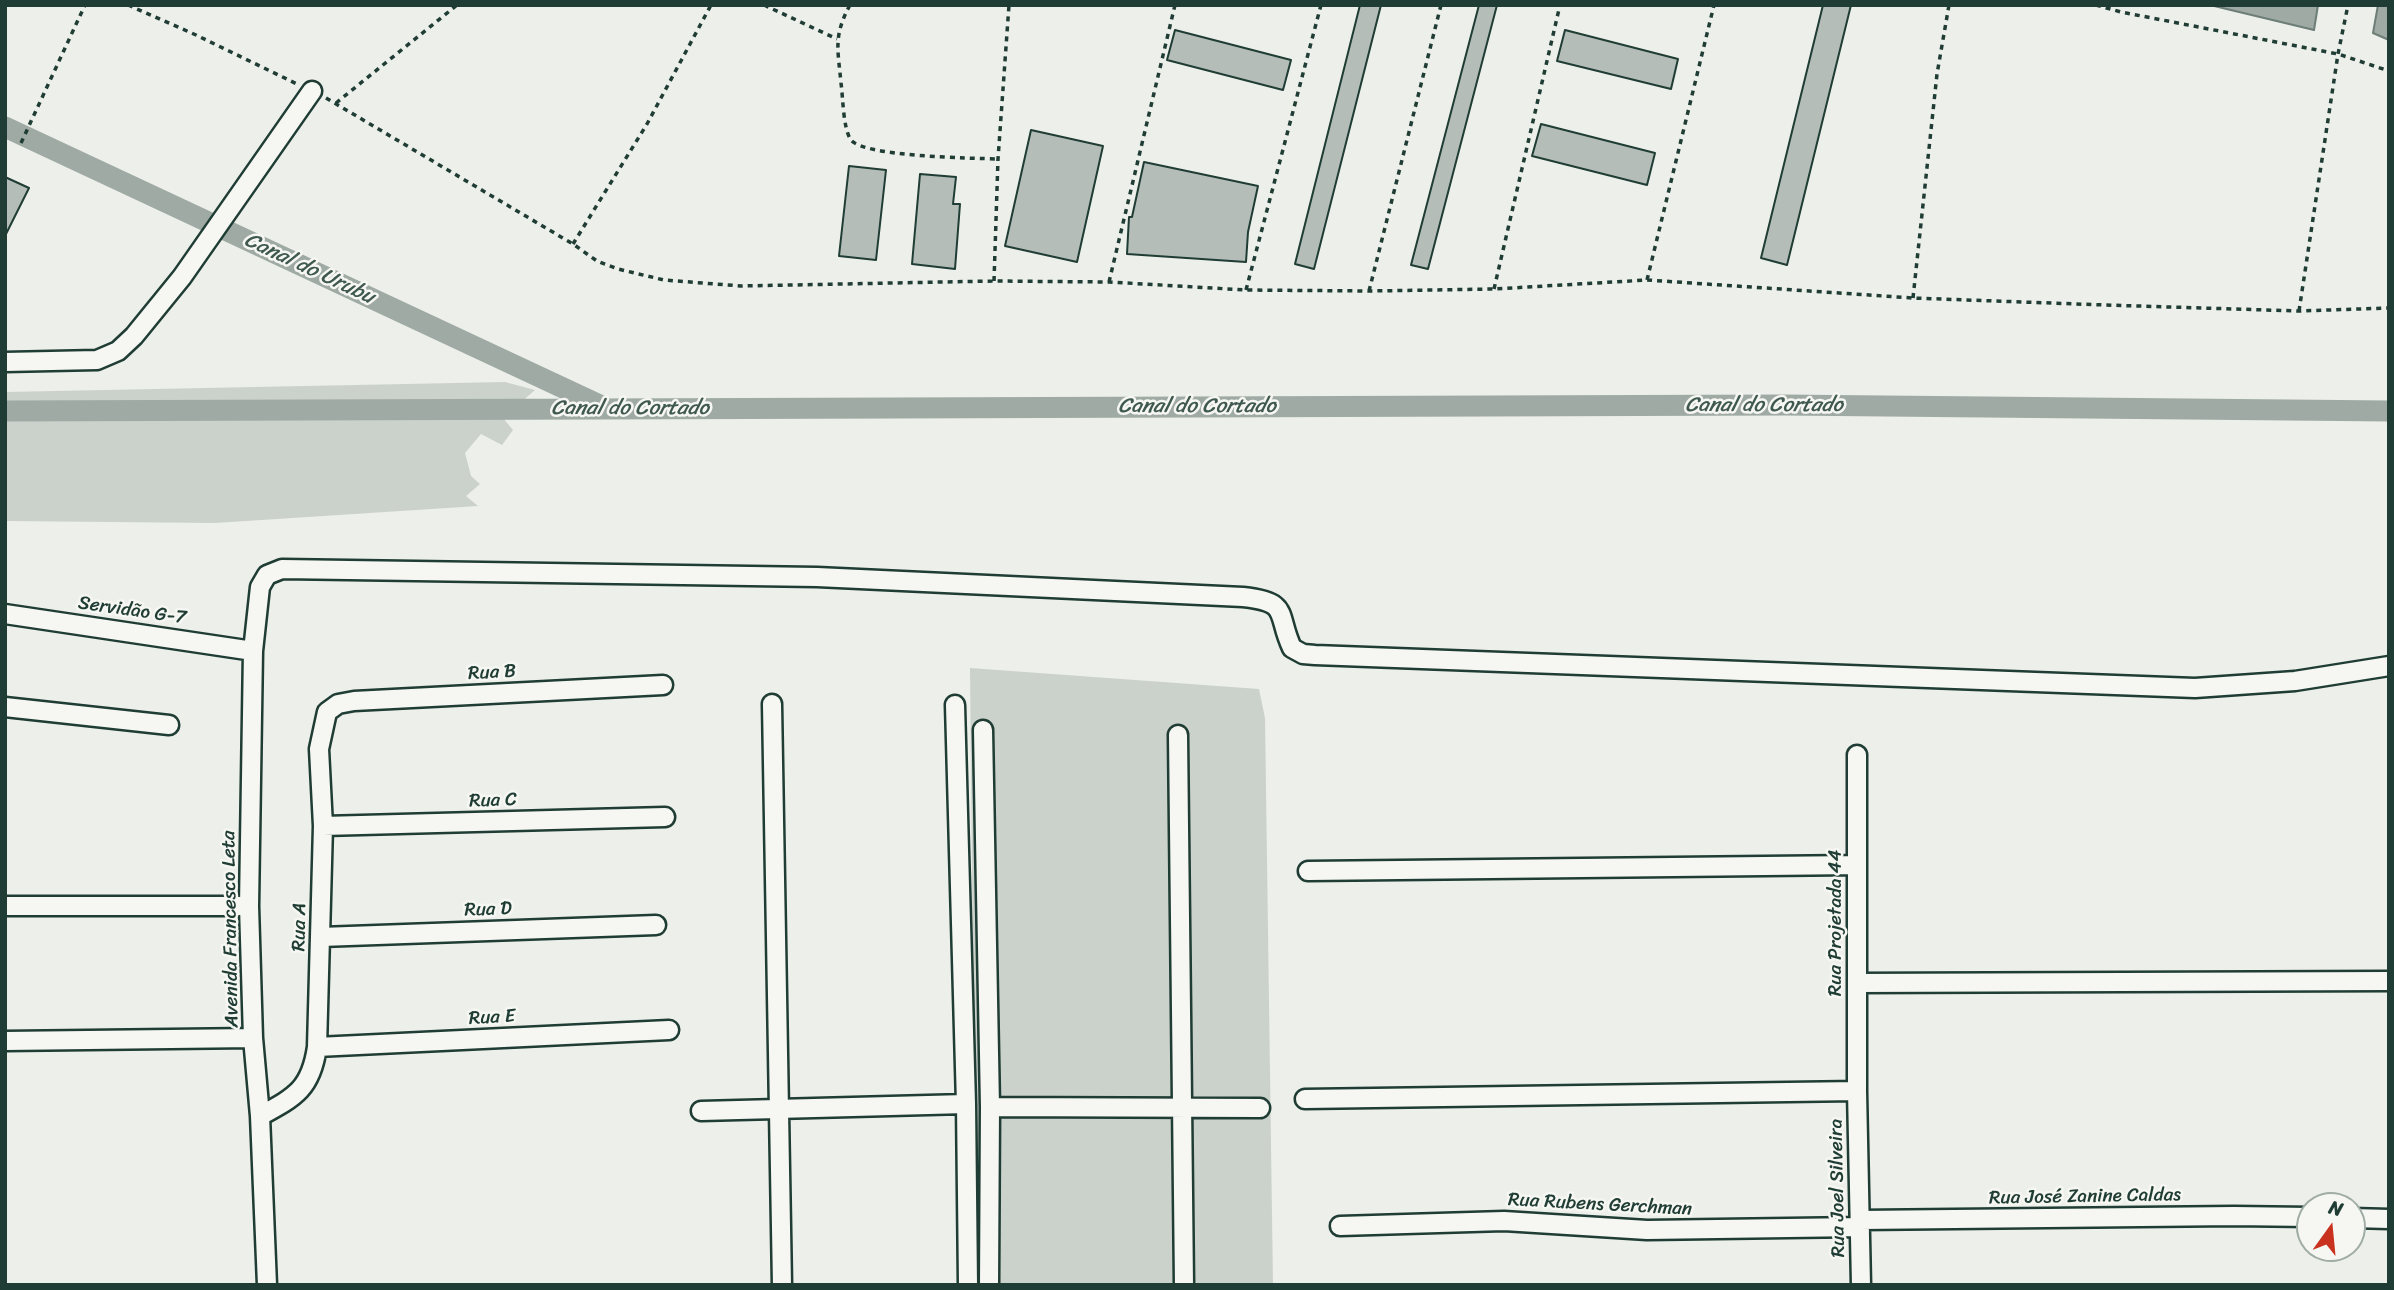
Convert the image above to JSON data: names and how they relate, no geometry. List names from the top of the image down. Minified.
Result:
{"streets":{"street":["Servidão G-7","Rua B","Rua C","Rua D","Rua Projetada 44","Rua A","Avenida Francesco Leta","Rua E","Rua Joel Silveira","Rua José Zanine Caldas","Rua Rubens Gerchman"]},"crossings":[["Servidão G-7","Avenida Francesco Leta"],["Rua B","Rua A"],["Rua C","Rua A"],["Rua D","Rua A"],["Rua Projetada 44","Rua Joel Silveira"],["Rua A","Avenida Francesco Leta"],["Rua A","Rua E"],["Rua Joel Silveira","Rua José Zanine Caldas"],["Rua Joel Silveira","Rua Rubens Gerchman"],["Rua José Zanine Caldas","Rua Rubens Gerchman"]],"water":["Canal do Urubu","Canal do Cortado"],"north":"top"}
